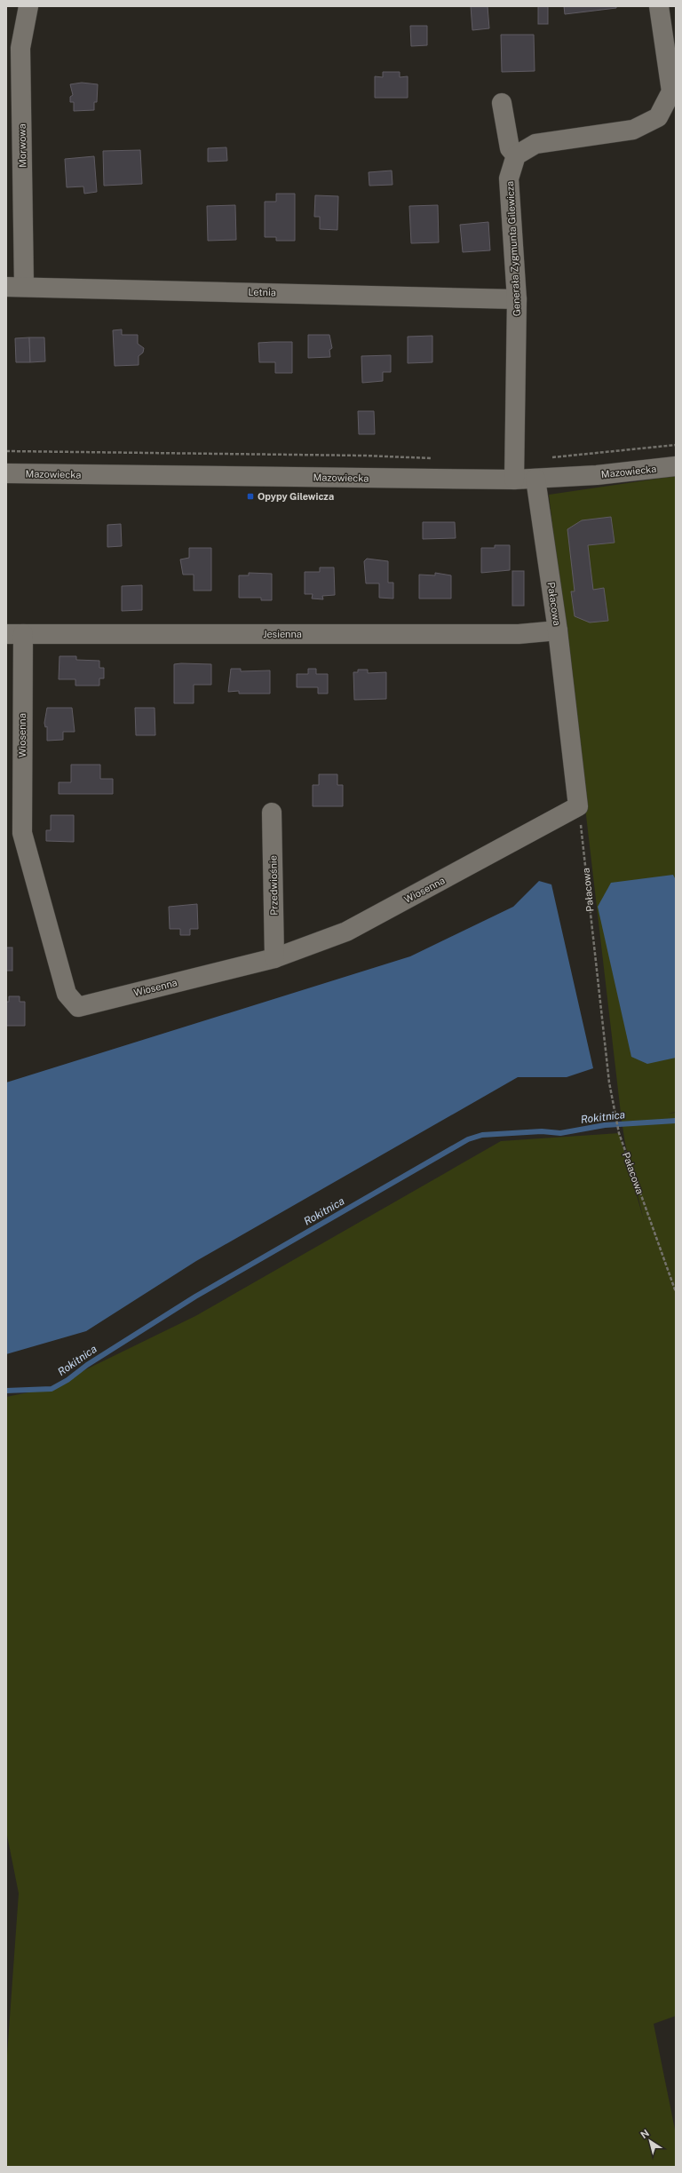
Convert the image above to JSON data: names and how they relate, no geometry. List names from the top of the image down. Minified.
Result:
{"streets":{"street":["Morwowa","Generała Zygmunta Gilewicza","Letnia","Mazowiecka","Pałacowa","Jesienna","Wiosenna","Przedwiośnie"]},"crossings":[["Morwowa","Letnia"],["Generała Zygmunta Gilewicza","Letnia"],["Generała Zygmunta Gilewicza","Mazowiecka"],["Mazowiecka","Pałacowa"],["Pałacowa","Jesienna"],["Pałacowa","Wiosenna"],["Jesienna","Wiosenna"],["Wiosenna","Przedwiośnie"]],"water":["Rokitnica"],"places":{"transit":["Opypy Gilewicza"]},"north":"top left"}
